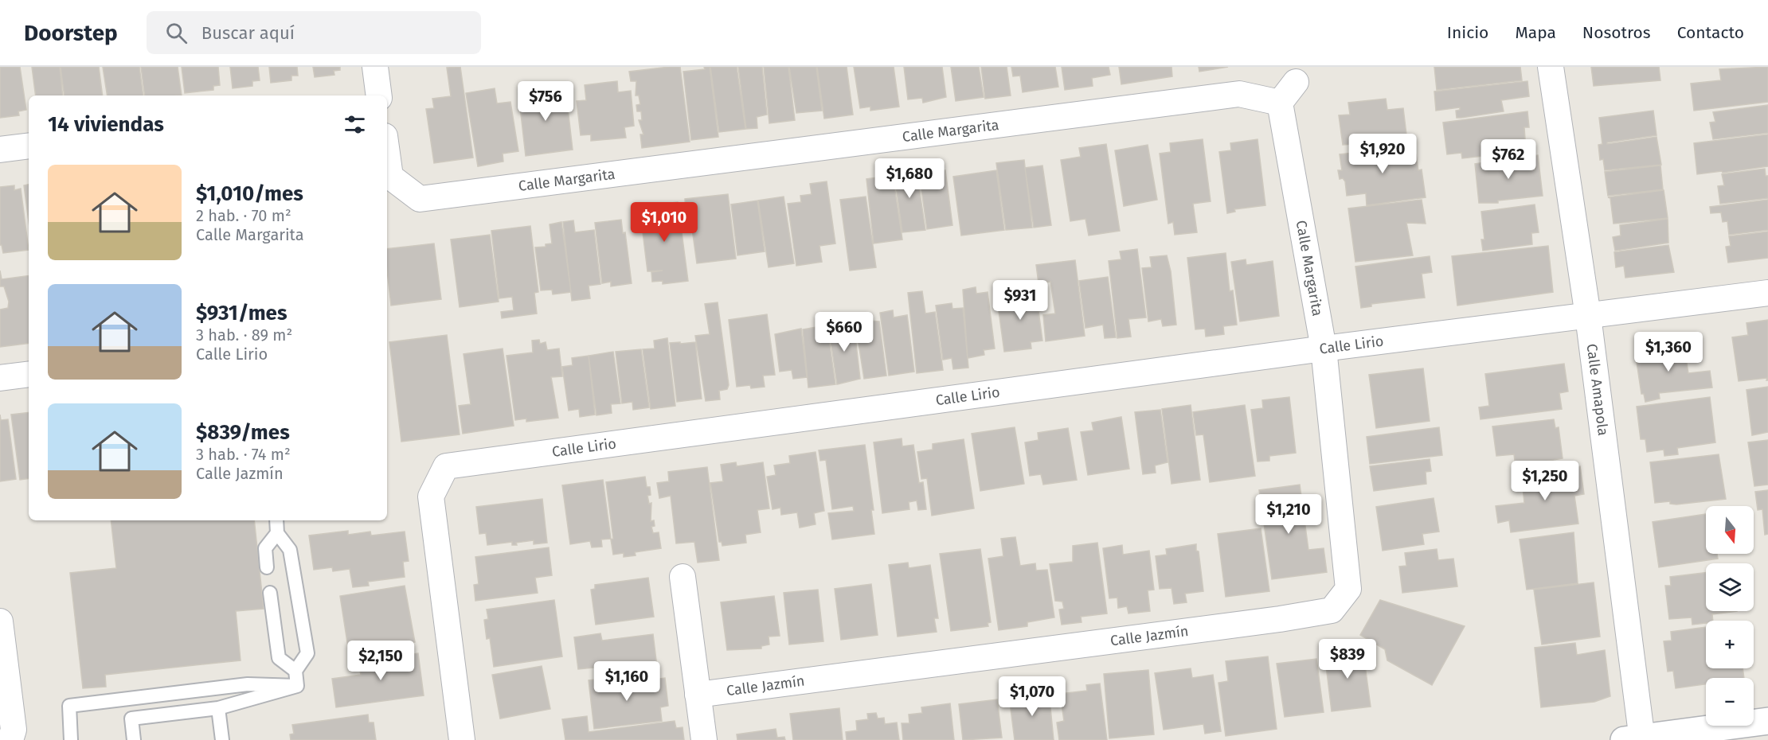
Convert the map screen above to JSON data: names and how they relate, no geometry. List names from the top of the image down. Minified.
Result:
{"streets":{"street":["Calle Margarita","Calle Lirio","Calle Amapola","Calle Jazmín"]},"crossings":[["Calle Margarita","Calle Lirio"],["Calle Margarita","Calle Jazmín"],["Calle Lirio","Calle Amapola"],["Calle Lirio","Calle Jazmín"]],"north":"bottom","page":{"header":"Doorstep","search":"Buscar aquí","nav":["Inicio","Mapa","Nosotros","Contacto"],"price":["$756","$1,920","$762","$1,680","$1,010","$931","$660","$1,360","$1,250","$1,210","$839","$2,150","$1,160","$1,070"],"heading":"14 viviendas","list":[{"name":"$1,010/mes","note":"2 hab. · 70 m² · Calle Margarita"},{"name":"$931/mes","note":"3 hab. · 89 m² · Calle Lirio"},{"name":"$839/mes","note":"3 hab. · 74 m² · Calle Jazmín"}],"map_buttons":["+","−"]}}
